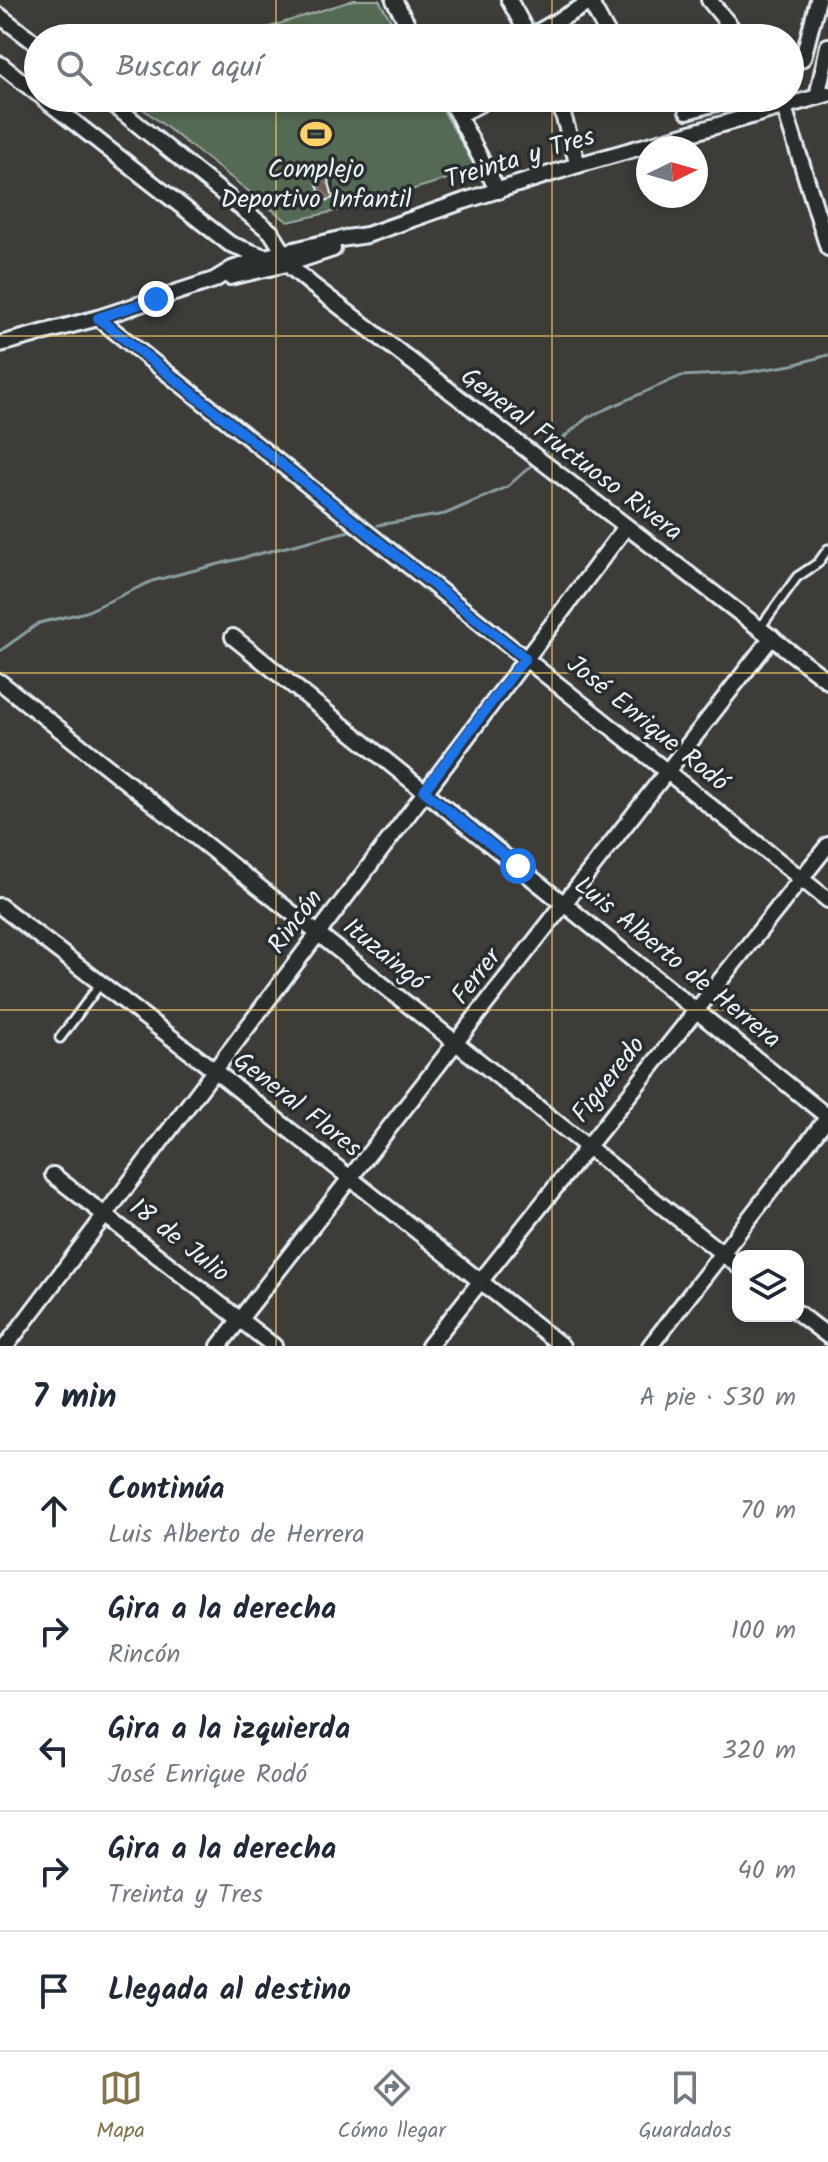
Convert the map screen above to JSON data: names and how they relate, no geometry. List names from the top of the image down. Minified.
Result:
{"streets":{"street":["Treinta y Tres","General Fructuoso Rivera","José Enrique Rodó","Rincón","Ituzaingó","Luis Alberto de Herrera","Ferrer","Figueredo","General Flores","18 de Julio"]},"crossings":[["Treinta y Tres","General Fructuoso Rivera"],["Treinta y Tres","José Enrique Rodó"],["General Fructuoso Rivera","Rincón"],["General Fructuoso Rivera","Ferrer"],["José Enrique Rodó","Rincón"],["José Enrique Rodó","Ferrer"],["José Enrique Rodó","Figueredo"],["Rincón","Ituzaingó"],["Rincón","Luis Alberto de Herrera"],["Rincón","General Flores"],["Rincón","18 de Julio"],["Ituzaingó","Ferrer"],["Ituzaingó","Figueredo"],["Luis Alberto de Herrera","Ferrer"],["Luis Alberto de Herrera","Figueredo"],["Ferrer","General Flores"],["Ferrer","18 de Julio"],["Figueredo","General Flores"]],"places":{"sports":["Complejo Deportivo Infantil"]},"north":"right","page":{"search":"Buscar aquí","heading":["7 min","A pie · 530 m"],"list":[["Continúa","Luis Alberto de Herrera","70 m"],["Gira a la derecha","Rincón","100 m"],["Gira a la izquierda","José Enrique Rodó","320 m"],["Gira a la derecha","Treinta y Tres","40 m"],"Llegada al destino"],"nav":["Mapa","Cómo llegar","Guardados"]}}
